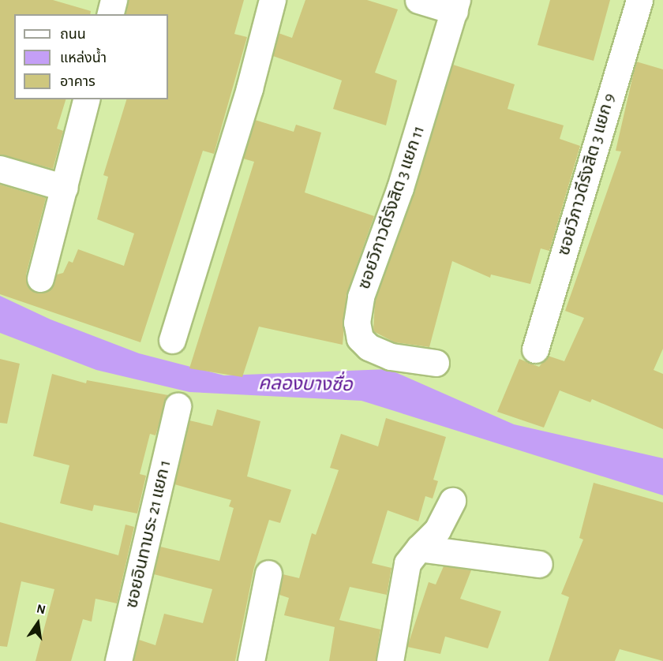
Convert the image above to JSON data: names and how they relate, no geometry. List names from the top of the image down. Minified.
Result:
{"streets":{"street":["ซอยวิภาวดีรังสิต 3 แยก 9","ซอยวิภาวดีรังสิต 3 แยก 11","ซอยอินทามระ 21 แยก 1"]},"water":["คลองบางซื่อ"],"legend":["ถนน","แหล่งน้ำ","อาคาร"],"north":"top"}
